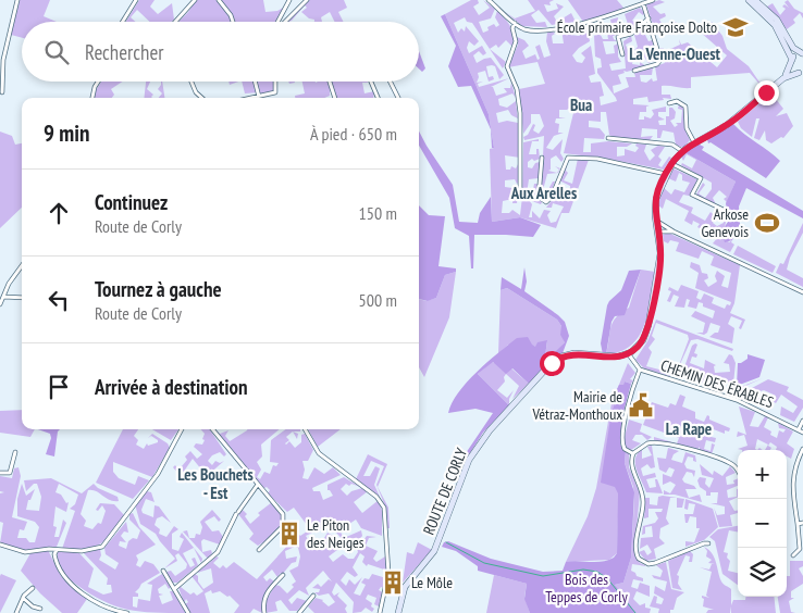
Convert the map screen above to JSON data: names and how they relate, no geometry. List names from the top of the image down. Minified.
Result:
{"streets":{"street":["CHEMIN DES ÉRABLES","ROUTE DE CORLY"]},"crossings":[["CHEMIN DES ÉRABLES","ROUTE DE CORLY"]],"districts":["La Venne-Ouest","Bua","Aux Arelles","La Rape","Les Bouchets - Est"],"parks":["Bois des Teppes de Corly"],"places":{"school or university":["École primaire Françoise Dolto"],"sports":["Arkose Genevois"],"public building":["Mairie de Vétraz-Monthoux"],"building":["Le Piton des Neiges","Le Môle"]},"page":{"search":"Rechercher","heading":["9 min","À pied · 650 m"],"list":[["Continuez","Route de Corly","150 m"],["Tournez à gauche","Route de Corly","500 m"],"Arrivée à destination"],"map_buttons":["+","−"]}}
